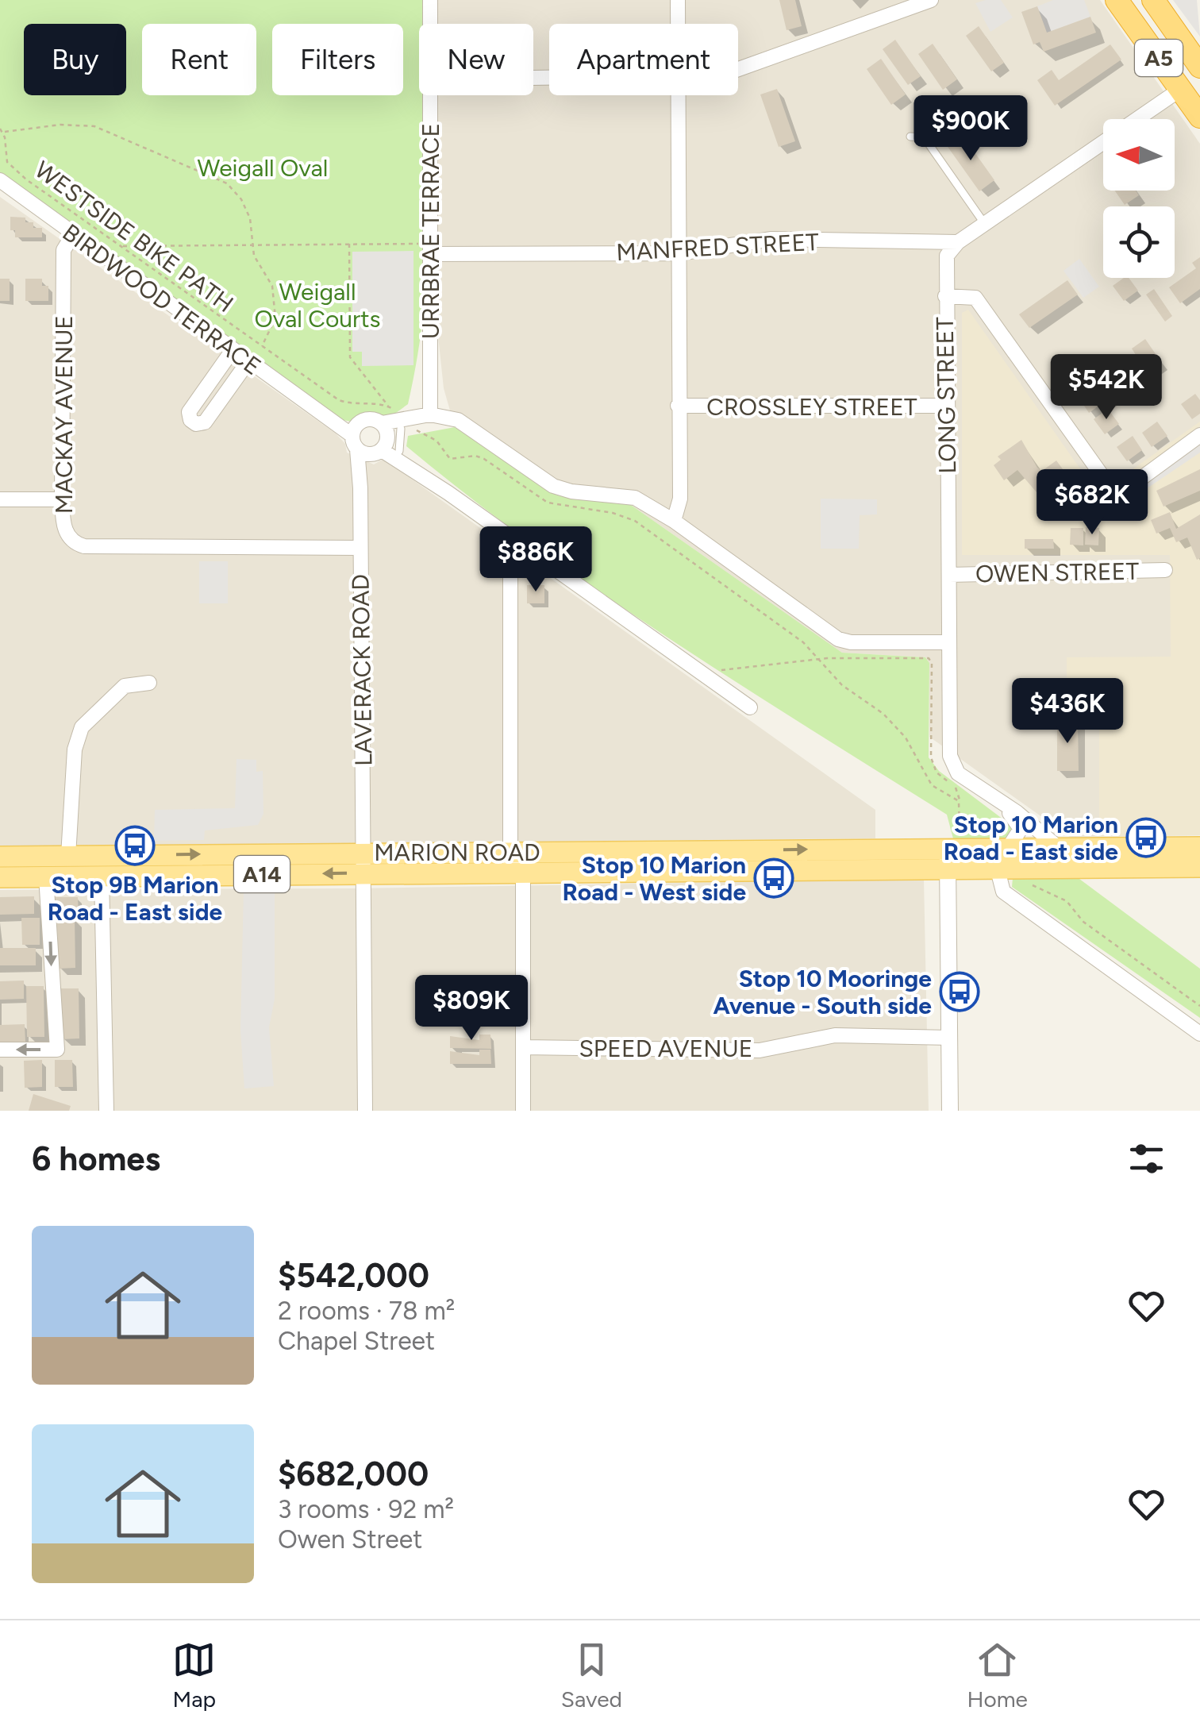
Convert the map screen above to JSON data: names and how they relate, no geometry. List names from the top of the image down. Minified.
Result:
{"streets":{"highway":["A5"],"main road":["MARION ROAD","A14"],"street":["URRBRAE TERRACE","MANFRED STREET","BIRDWOOD TERRACE","LONG STREET","CROSSLEY STREET","MACKAY AVENUE","OWEN STREET","LAVERACK ROAD","SPEED AVENUE"],"path":["WESTSIDE BIKE PATH"]},"crossings":[["URRBRAE TERRACE","MANFRED STREET"],["MANFRED STREET","LONG STREET"],["BIRDWOOD TERRACE","MACKAY AVENUE"],["BIRDWOOD TERRACE","LAVERACK ROAD"],["LONG STREET","CROSSLEY STREET"],["LONG STREET","OWEN STREET"],["LONG STREET","MARION ROAD"],["MACKAY AVENUE","LAVERACK ROAD"],["LAVERACK ROAD","MARION ROAD"]],"parks":["Weigall Oval","Weigall Oval Courts"],"places":{"bus stop":["Stop 10 Marion Road - East side","Stop 9B Marion Road - East side","Stop 10 Marion Road - West side","Stop 10 Mooringe Avenue - South side"]},"north":"left","page":{"chip":["Buy","Rent","Filters","New","Apartment"],"price":["$900K","$542K","$682K","$886K","$436K","$809K"],"heading":"6 homes","list":[{"name":"$542,000","note":"2 rooms · 78 m² · Chapel Street"},{"name":"$682,000","note":"3 rooms · 92 m² · Owen Street"}],"tabs":["Map","Saved","Home"]}}
